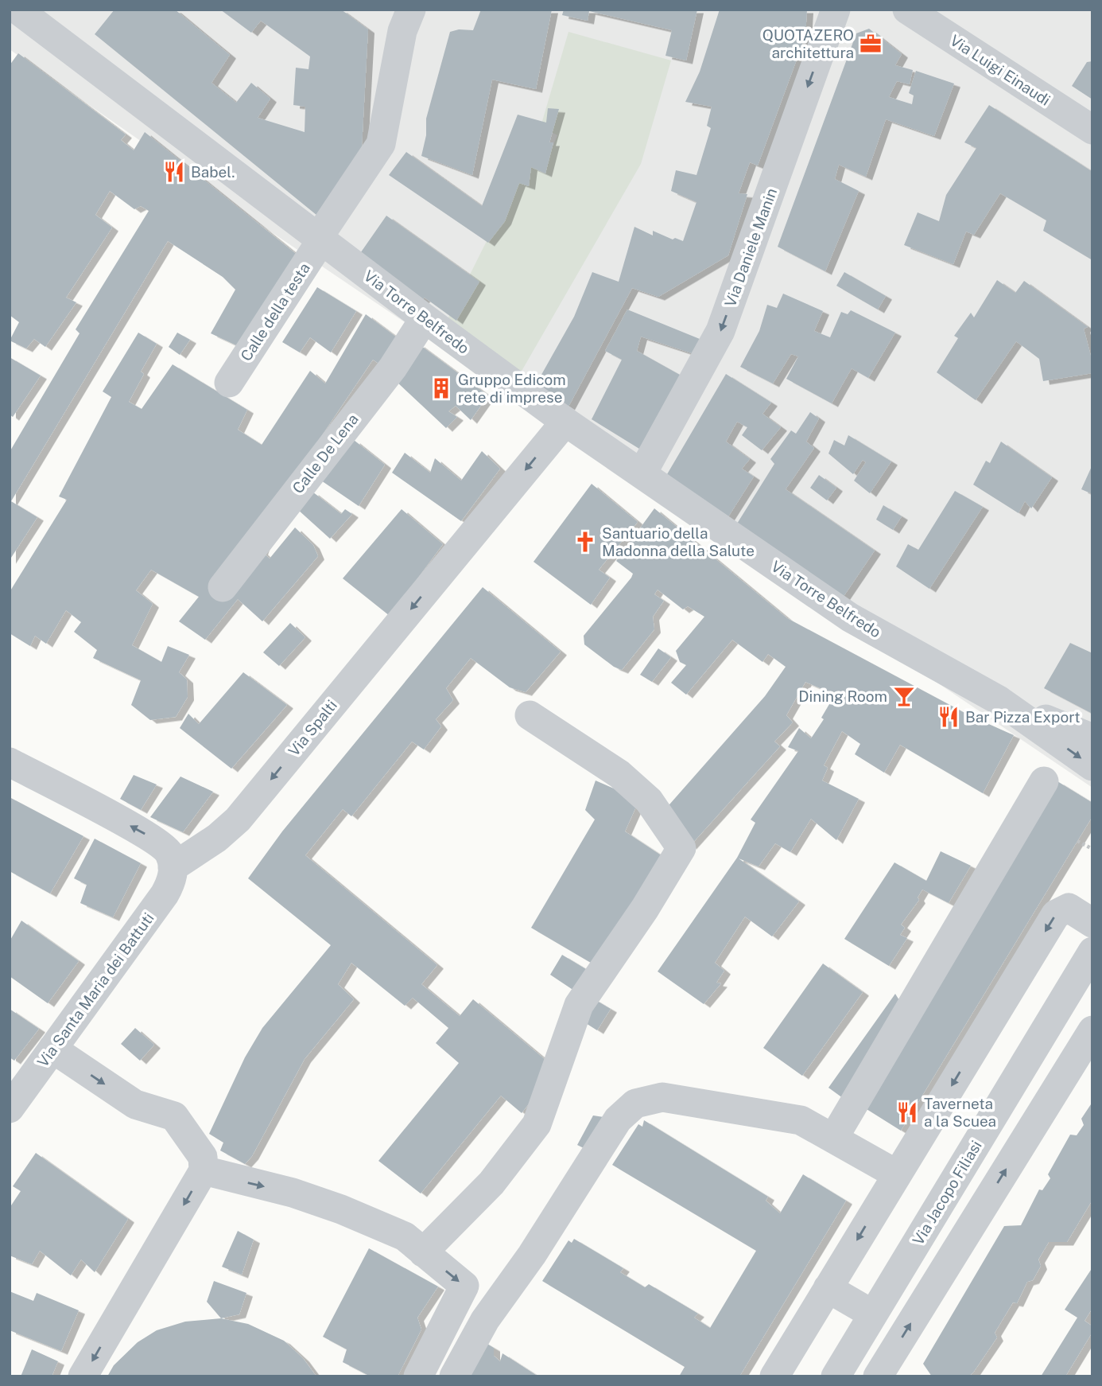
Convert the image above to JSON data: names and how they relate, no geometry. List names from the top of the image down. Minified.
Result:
{"streets":{"street":["Via Luigi Einaudi","Via Daniele Manin","Calle della testa","Via Torre Belfredo","Calle De Lena","Via Spalti","Via Santa Maria dei Battuti","Via Jacopo Filiasi"]},"crossings":[["Via Daniele Manin","Via Torre Belfredo"],["Calle della testa","Via Torre Belfredo"],["Via Torre Belfredo","Calle De Lena"],["Via Torre Belfredo","Via Spalti"],["Via Spalti","Via Santa Maria dei Battuti"]],"one_way":["Via Daniele Manin","Via Spalti"],"places":{"office":["QUOTAZERO architettura"],"restaurant":["Babel.","Bar Pizza Export","Taverneta a la Scuea"],"building":["Gruppo Edicom rete di imprese"],"church":["Santuario della Madonna della Salute"],"bar":["Dining Room"]}}
